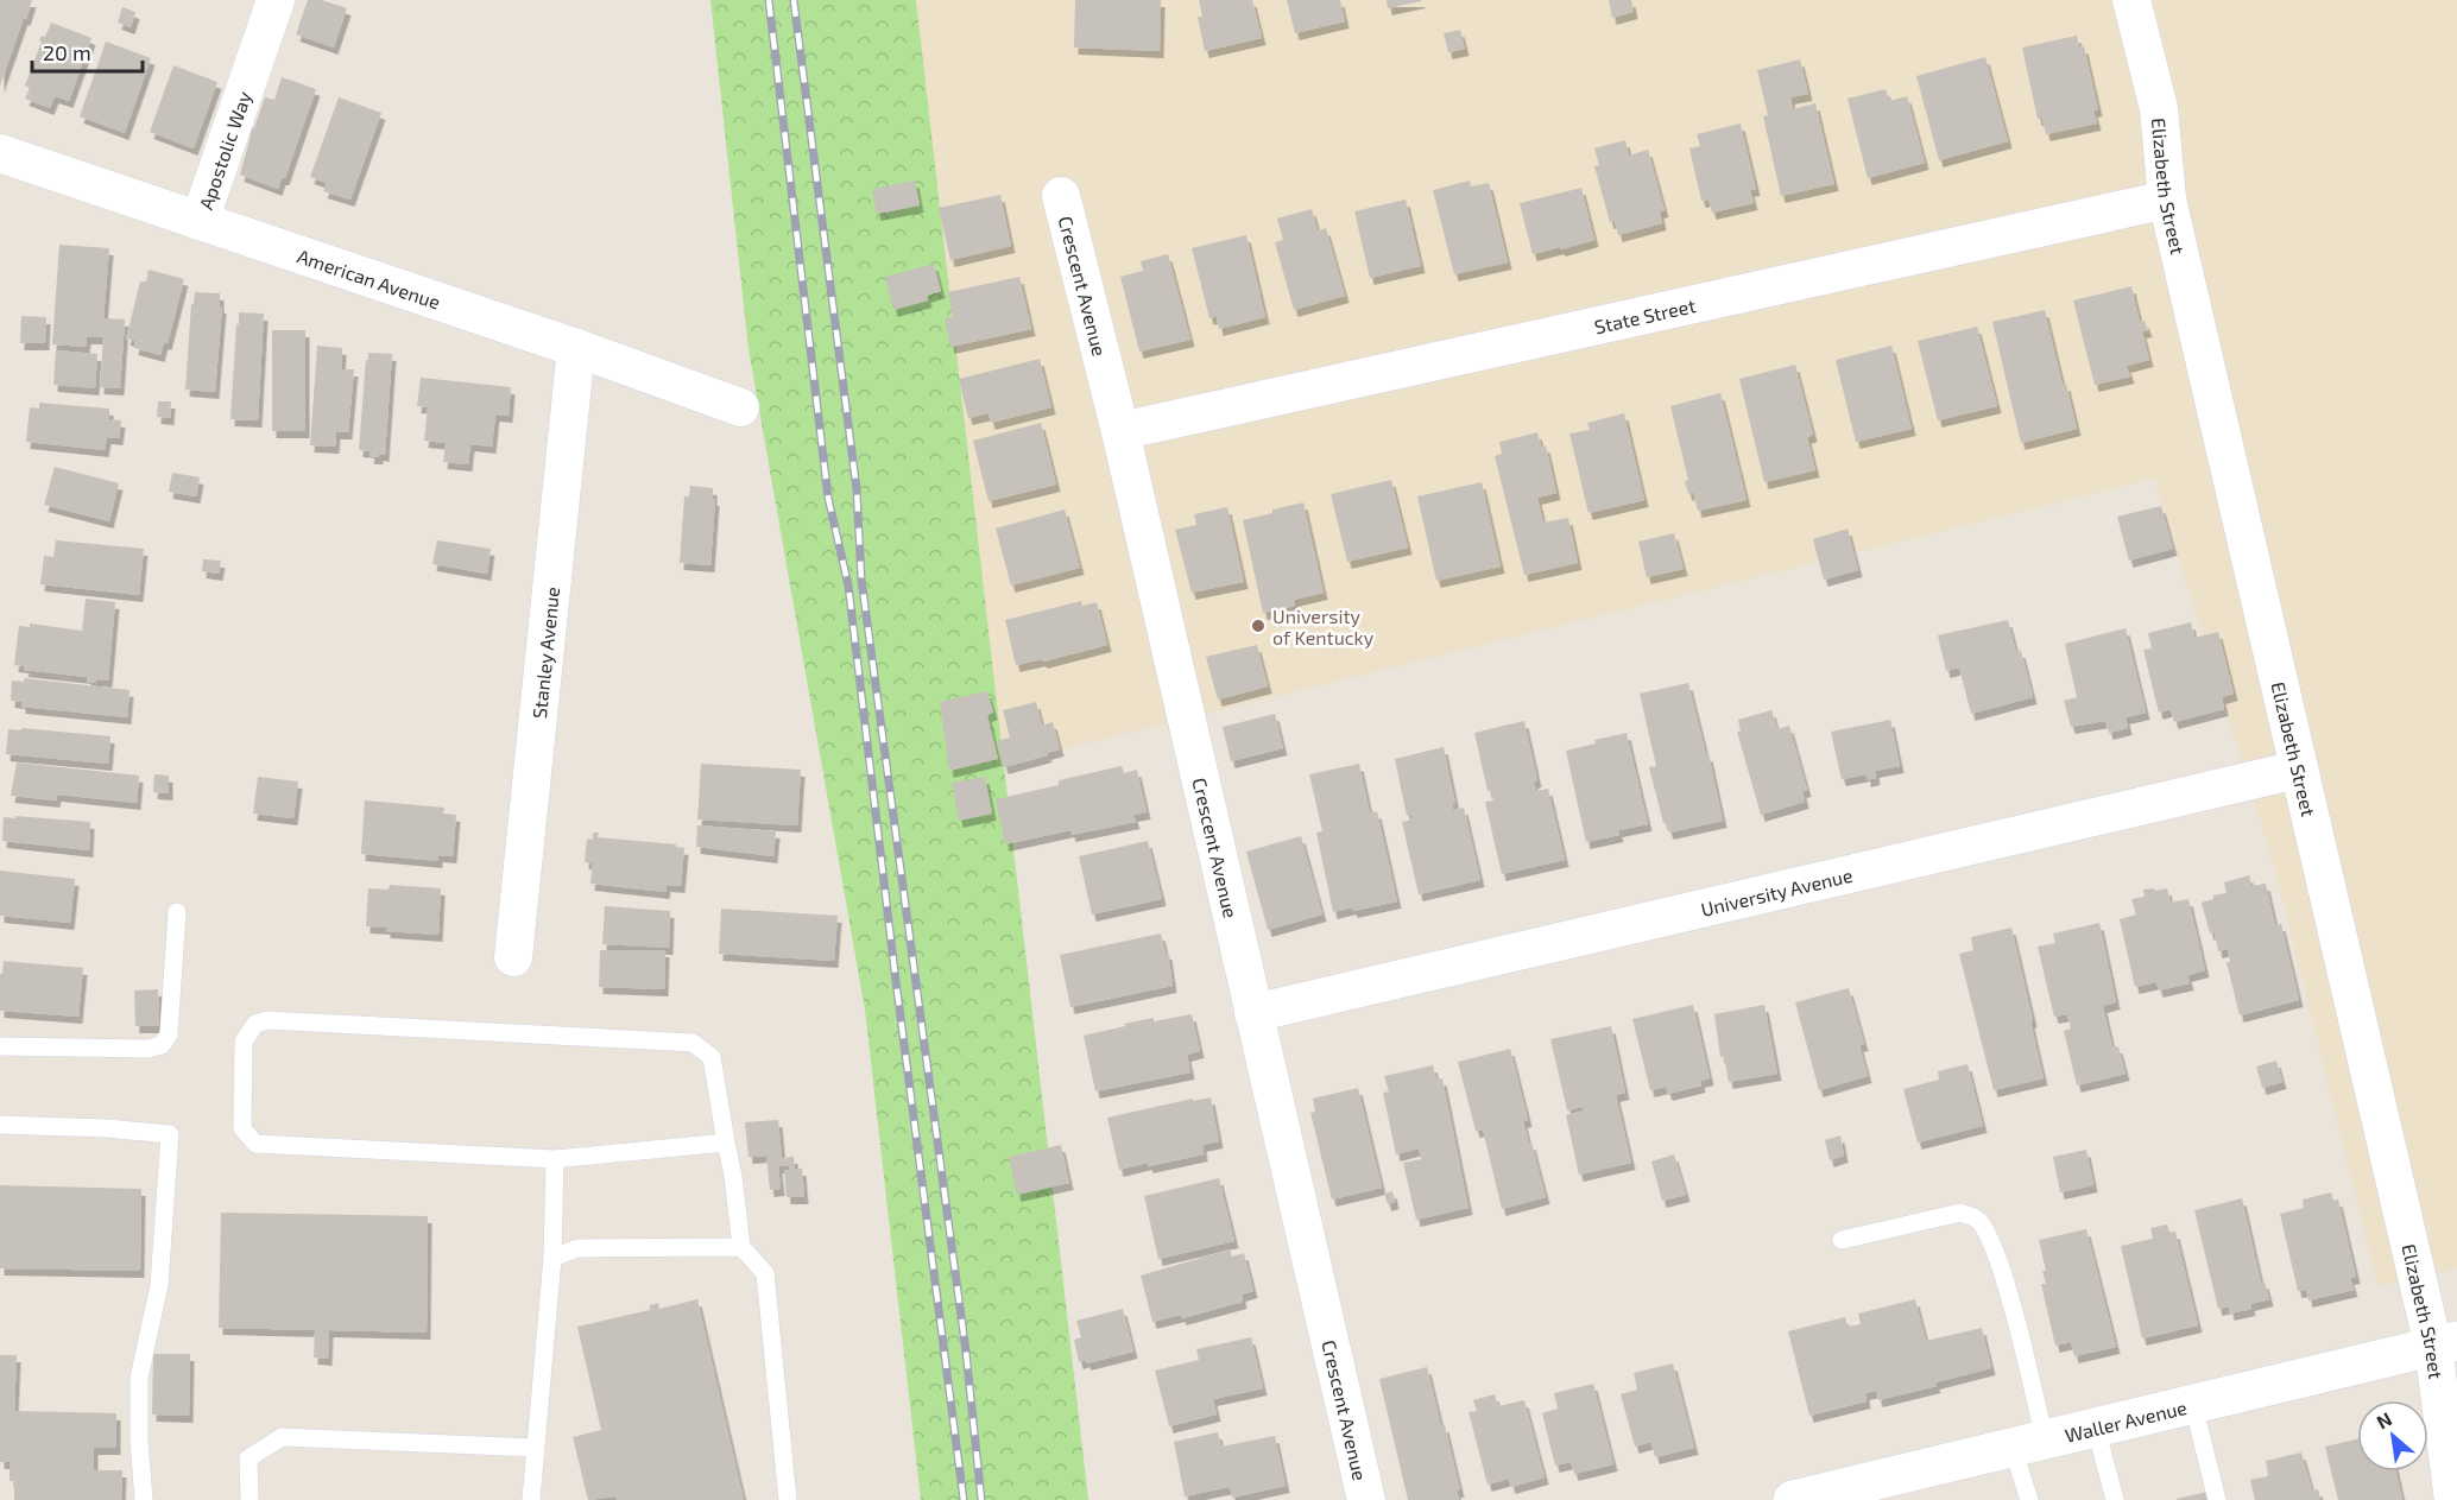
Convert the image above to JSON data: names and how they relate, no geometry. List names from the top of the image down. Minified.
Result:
{"streets":{"main road":["Waller Avenue"],"street":["Apostolic Way","Elizabeth Street","American Avenue","Crescent Avenue","State Street","Stanley Avenue","University Avenue"]},"crossings":[["Apostolic Way","American Avenue"],["Elizabeth Street","State Street"],["Elizabeth Street","University Avenue"],["Elizabeth Street","Waller Avenue"],["American Avenue","Stanley Avenue"],["Crescent Avenue","State Street"],["Crescent Avenue","University Avenue"]],"places":["University of Kentucky"],"scale_bar":"20 m","north":"top left"}
